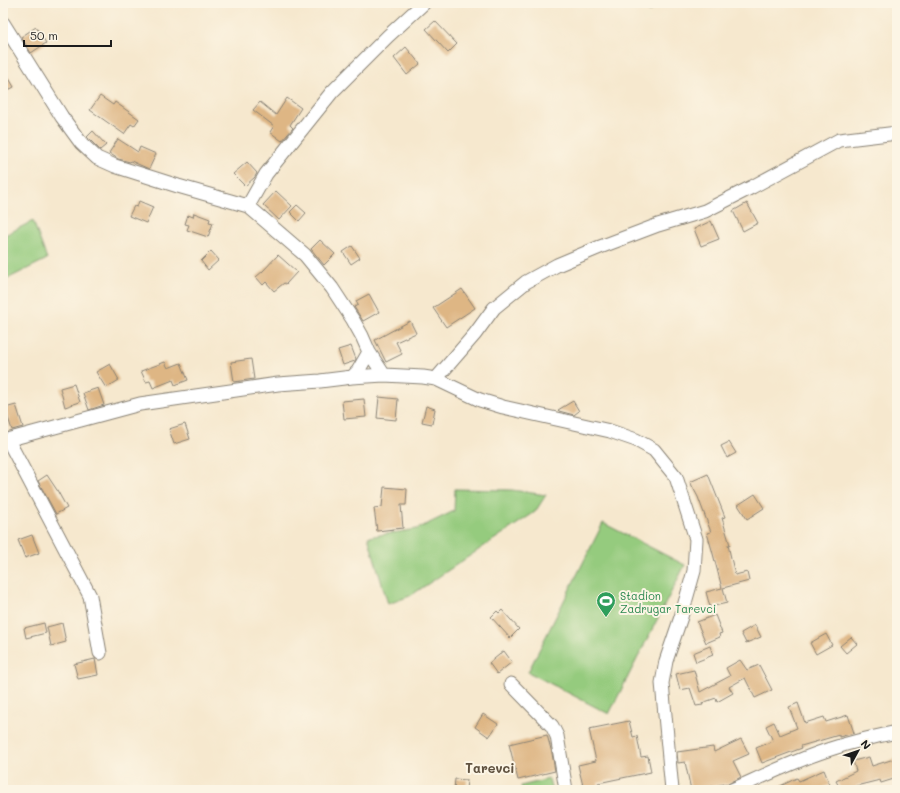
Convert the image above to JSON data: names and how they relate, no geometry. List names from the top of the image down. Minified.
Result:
{"districts":["Tarevci"],"places":{"sports":["Stadion Zadrugar Tarevci"]},"scale_bar":"50 m","north":"top right"}
